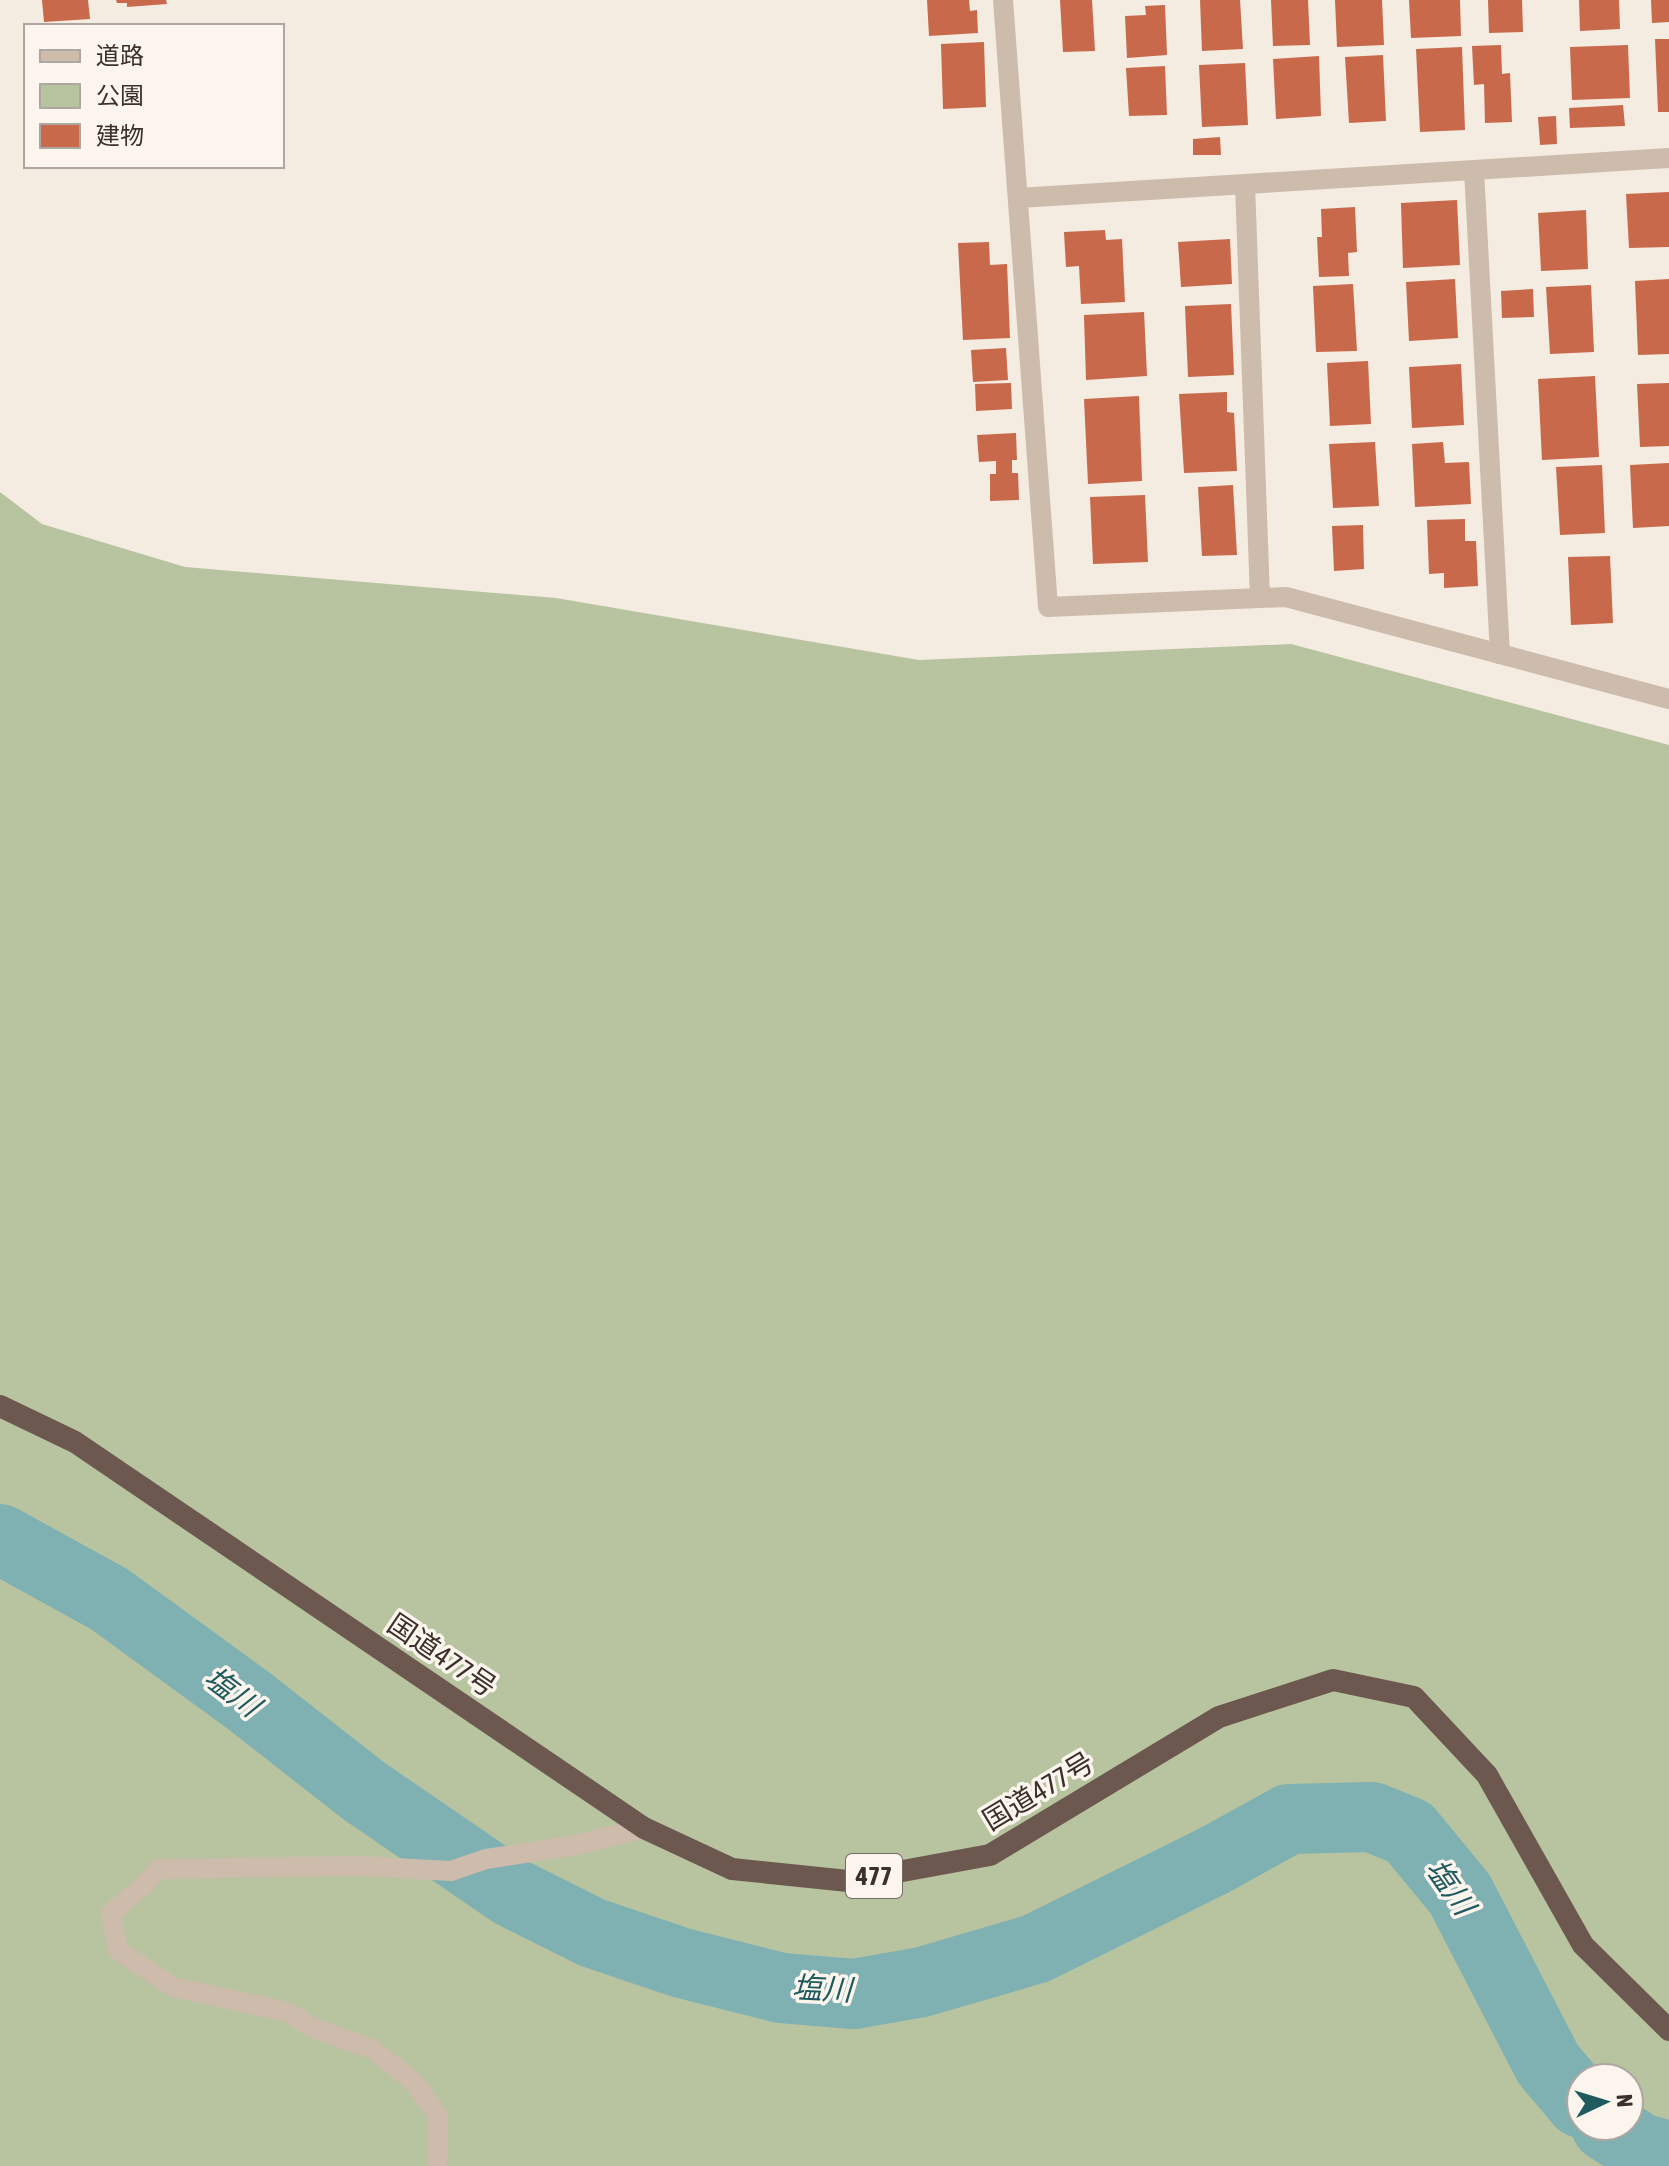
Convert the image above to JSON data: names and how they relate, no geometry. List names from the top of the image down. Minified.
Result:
{"streets":{"highway":["国道477号","477"]},"water":["塩川"],"legend":["道路","公園","建物"],"north":"right"}
